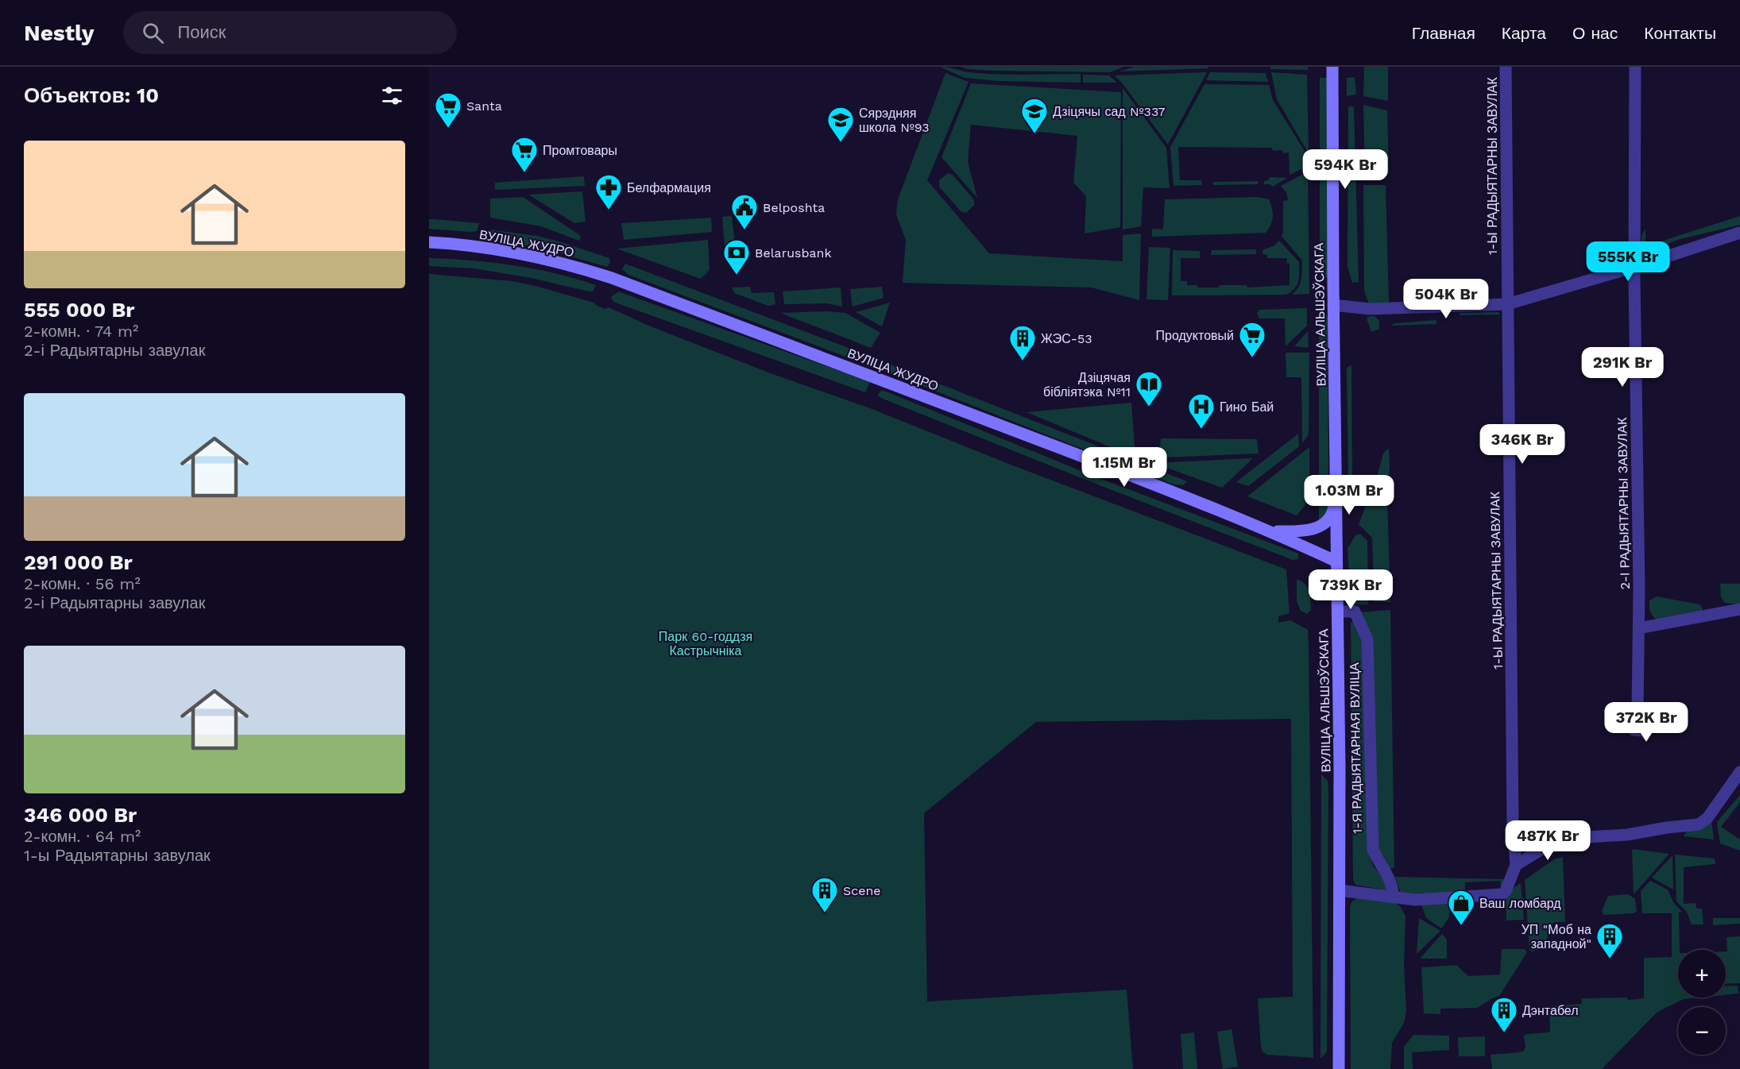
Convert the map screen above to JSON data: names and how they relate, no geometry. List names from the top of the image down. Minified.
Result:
{"streets":{"main road":["ВУЛІЦА ЖУДРО","ВУЛІЦА АЛЬШЭЎСКАГА"],"street":["1-Ы РАДЫЯТАРНЫ ЗАВУЛАК","2-І РАДЫЯТАРНЫ ЗАВУЛАК","1-Я РАДЫЯТАРНАЯ ВУЛІЦА"]},"crossings":[["ВУЛІЦА ЖУДРО","ВУЛІЦА АЛЬШЭЎСКАГА"],["ВУЛІЦА АЛЬШЭЎСКАГА","1-Я РАДЫЯТАРНАЯ ВУЛІЦА"]],"parks":["Парк 60-годдзя Кастрычніка"],"places":{"supermarket":["Santa","Промтовары","Продуктовый"],"school or university":["Дзіцячы сад №337","Сярэдняя школа №93"],"pharmacy":["Белфармация"],"public building":["Belposhta"],"bank":["Belarusbank"],"building":["ЖЭС-53","Scene","УП \"Моб на западной\"","Дэнтабел"],"library":["Дзіцячая бібліятэка №11"],"hospital":["Гино Бай"],"shop":["Ваш ломбард"]},"page":{"header":"Nestly","search":"Поиск","nav":["Главная","Карта","О нас","Контакты"],"heading":"Объектов: 10","list":[{"name":"555 000 Br","note":"2-комн. · 74 m² · 2-і Радыятарны завулак"},{"name":"291 000 Br","note":"2-комн. · 56 m² · 2-і Радыятарны завулак"},{"name":"346 000 Br","note":"2-комн. · 64 m² · 1-ы Радыятарны завулак"}],"price":["594K Br","555K Br","504K Br","291K Br","346K Br","1.15M Br","1.03M Br","739K Br","372K Br","487K Br"],"map_buttons":["+","−"]}}
